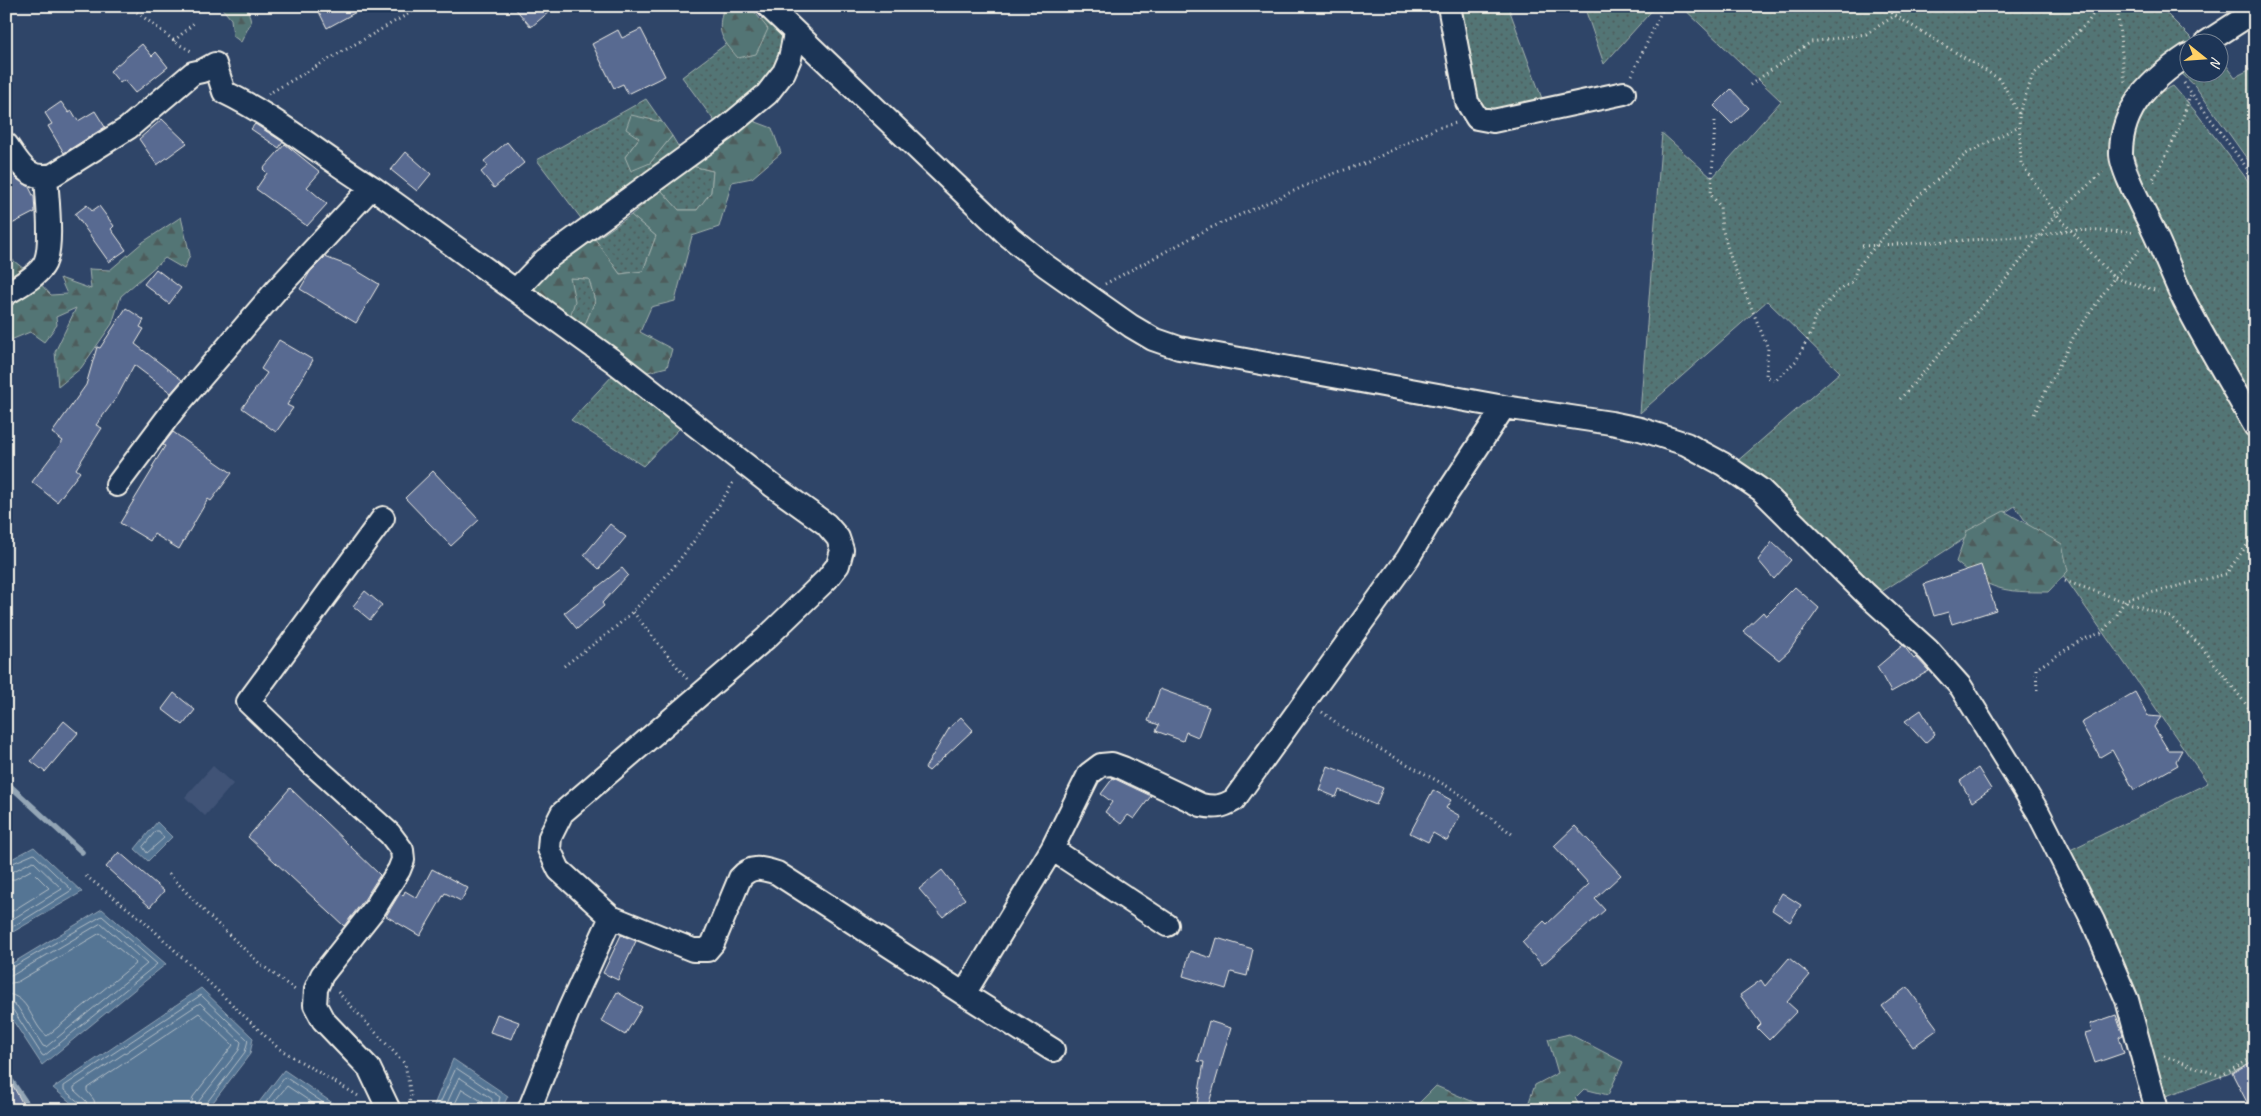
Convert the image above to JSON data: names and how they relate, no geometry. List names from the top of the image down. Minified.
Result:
{"north":"right"}
